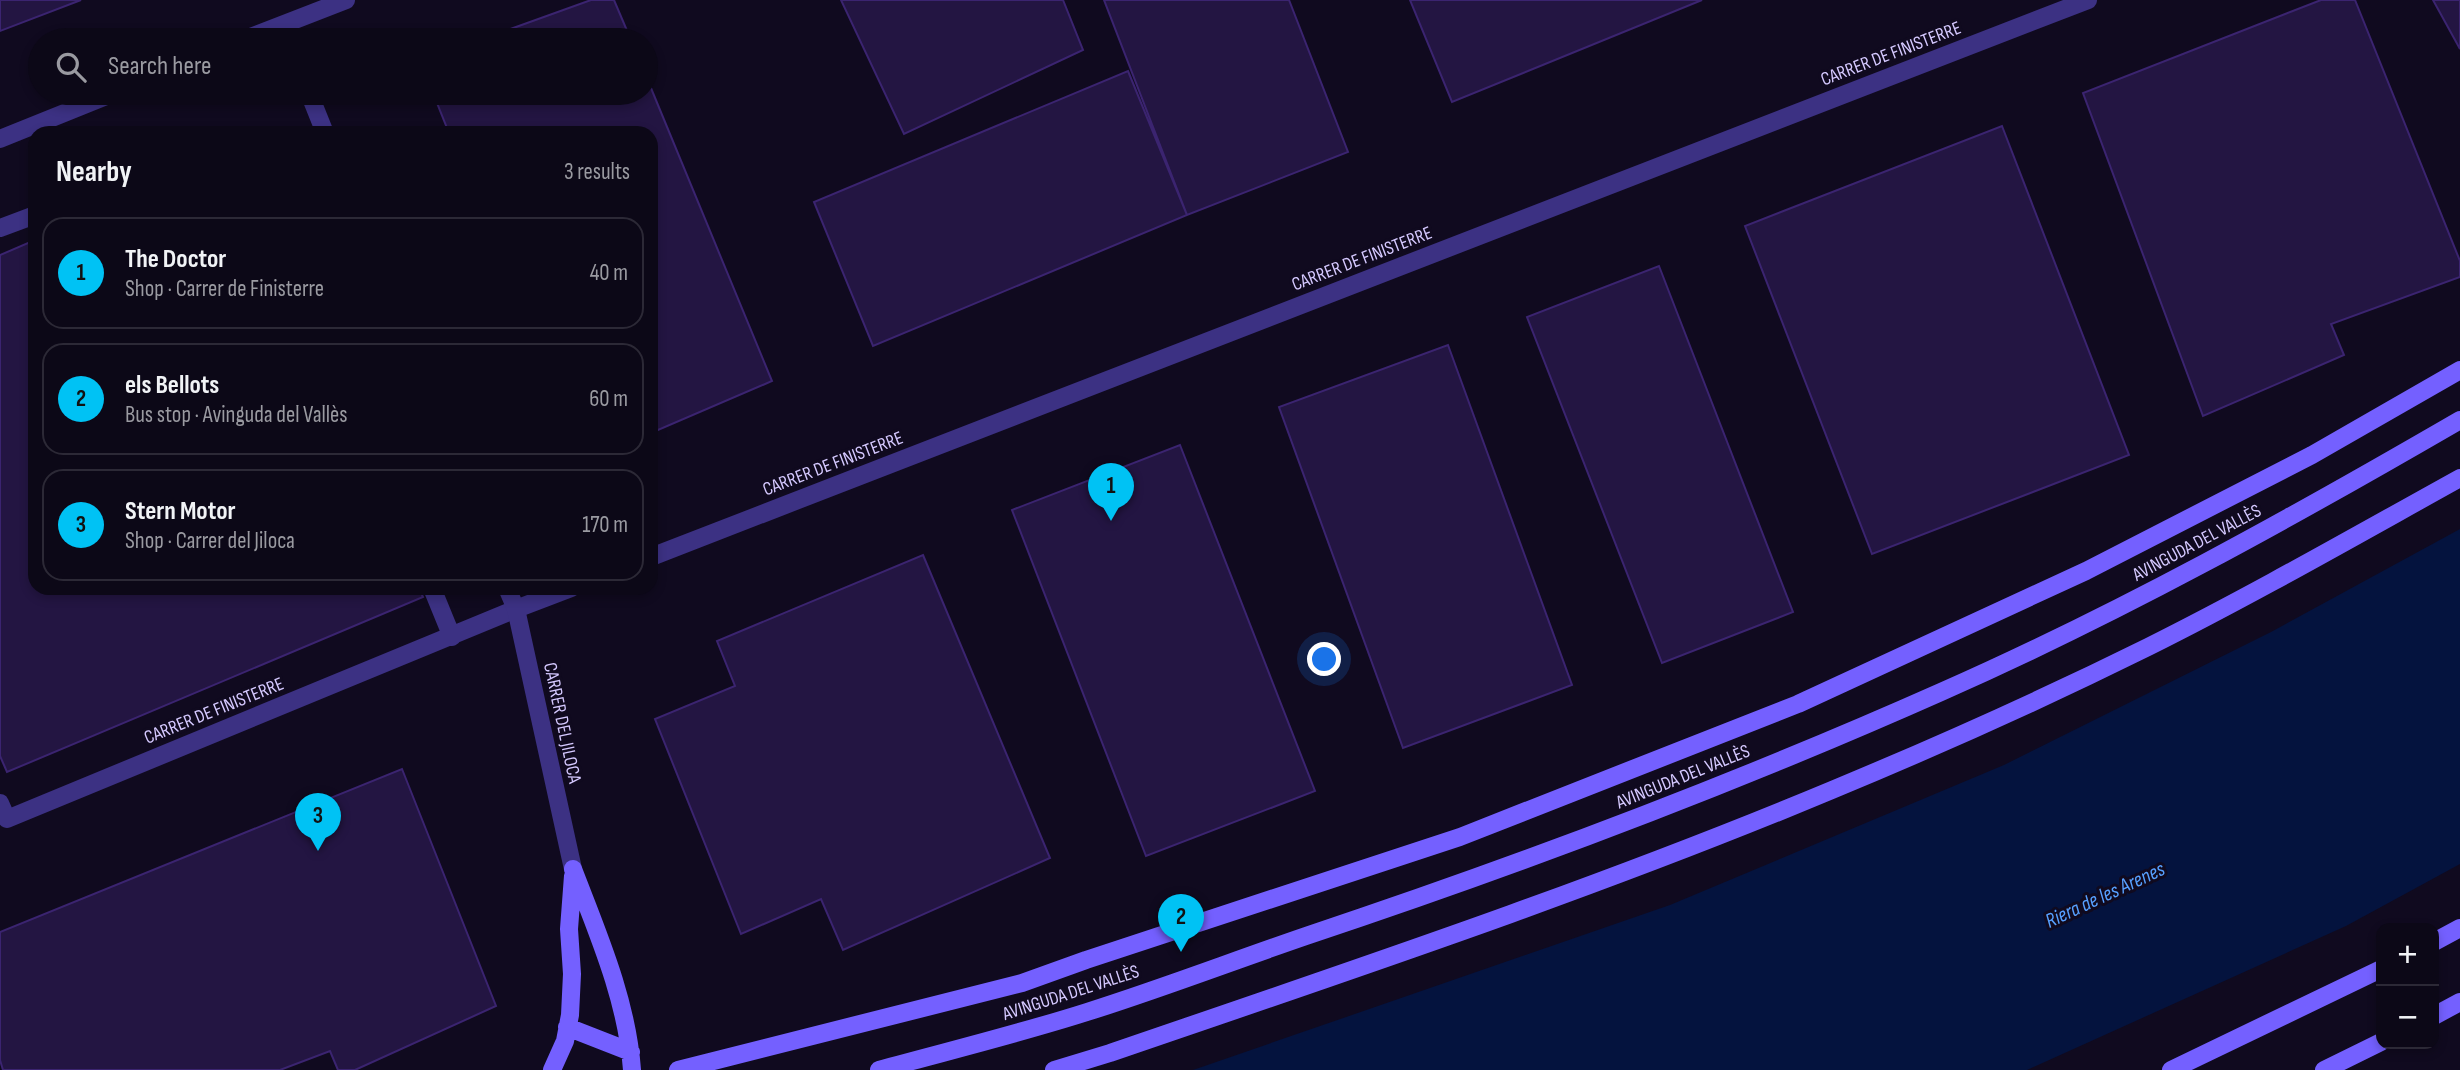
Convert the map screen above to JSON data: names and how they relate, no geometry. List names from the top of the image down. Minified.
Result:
{"streets":{"main road":["AVINGUDA DEL VALLÈS"],"street":["CARRER DE FINISTERRE","CARRER DEL JILOCA"]},"crossings":[["CARRER DE FINISTERRE","CARRER DEL JILOCA"]],"water":["Riera de les Arenes"],"page":{"search":"Search here","heading":["Nearby","3 results"],"list":[{"mark":"1","name":"The Doctor","note":"Shop · Carrer de Finisterre","value":"40 m"},{"mark":"2","name":"els Bellots","note":"Bus stop · Avinguda del Vallès","value":"60 m"},{"mark":"3","name":"Stern Motor","note":"Shop · Carrer del Jiloca","value":"170 m"}],"pins":["1","3","2"],"map_buttons":["+","−"]}}
